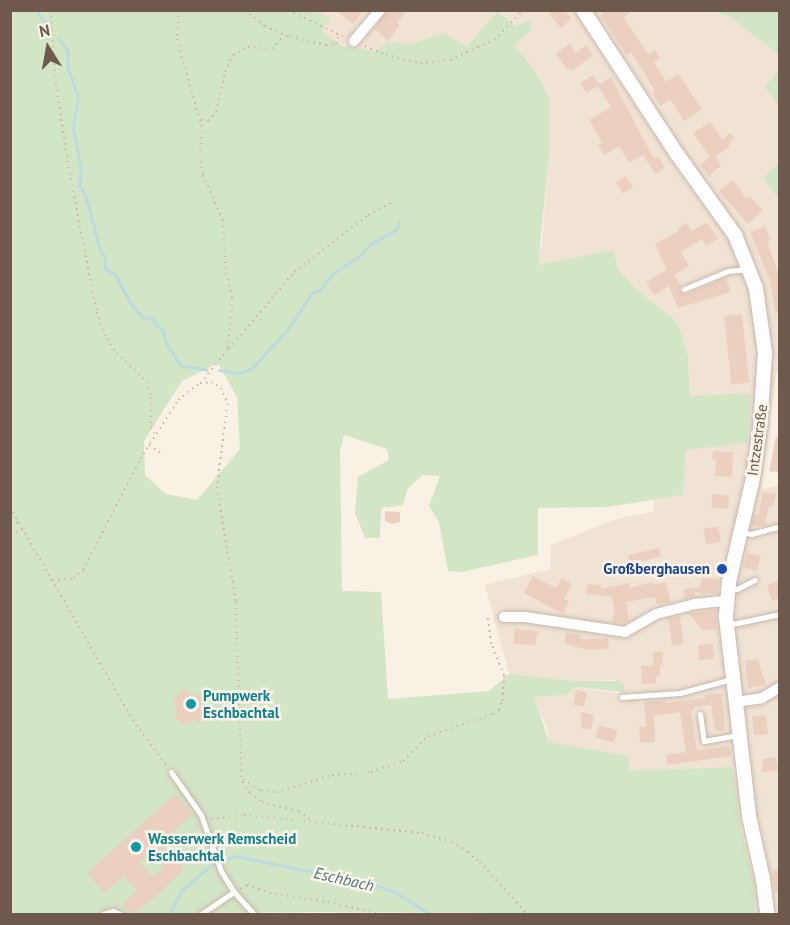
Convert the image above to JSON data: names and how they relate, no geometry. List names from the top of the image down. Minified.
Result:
{"streets":{"main road":["Intzestraße"]},"water":["Eschbach"],"places":["Großberghausen","Pumpwerk Eschbachtal","Wasserwerk Remscheid Eschbachtal"],"north":"top"}
